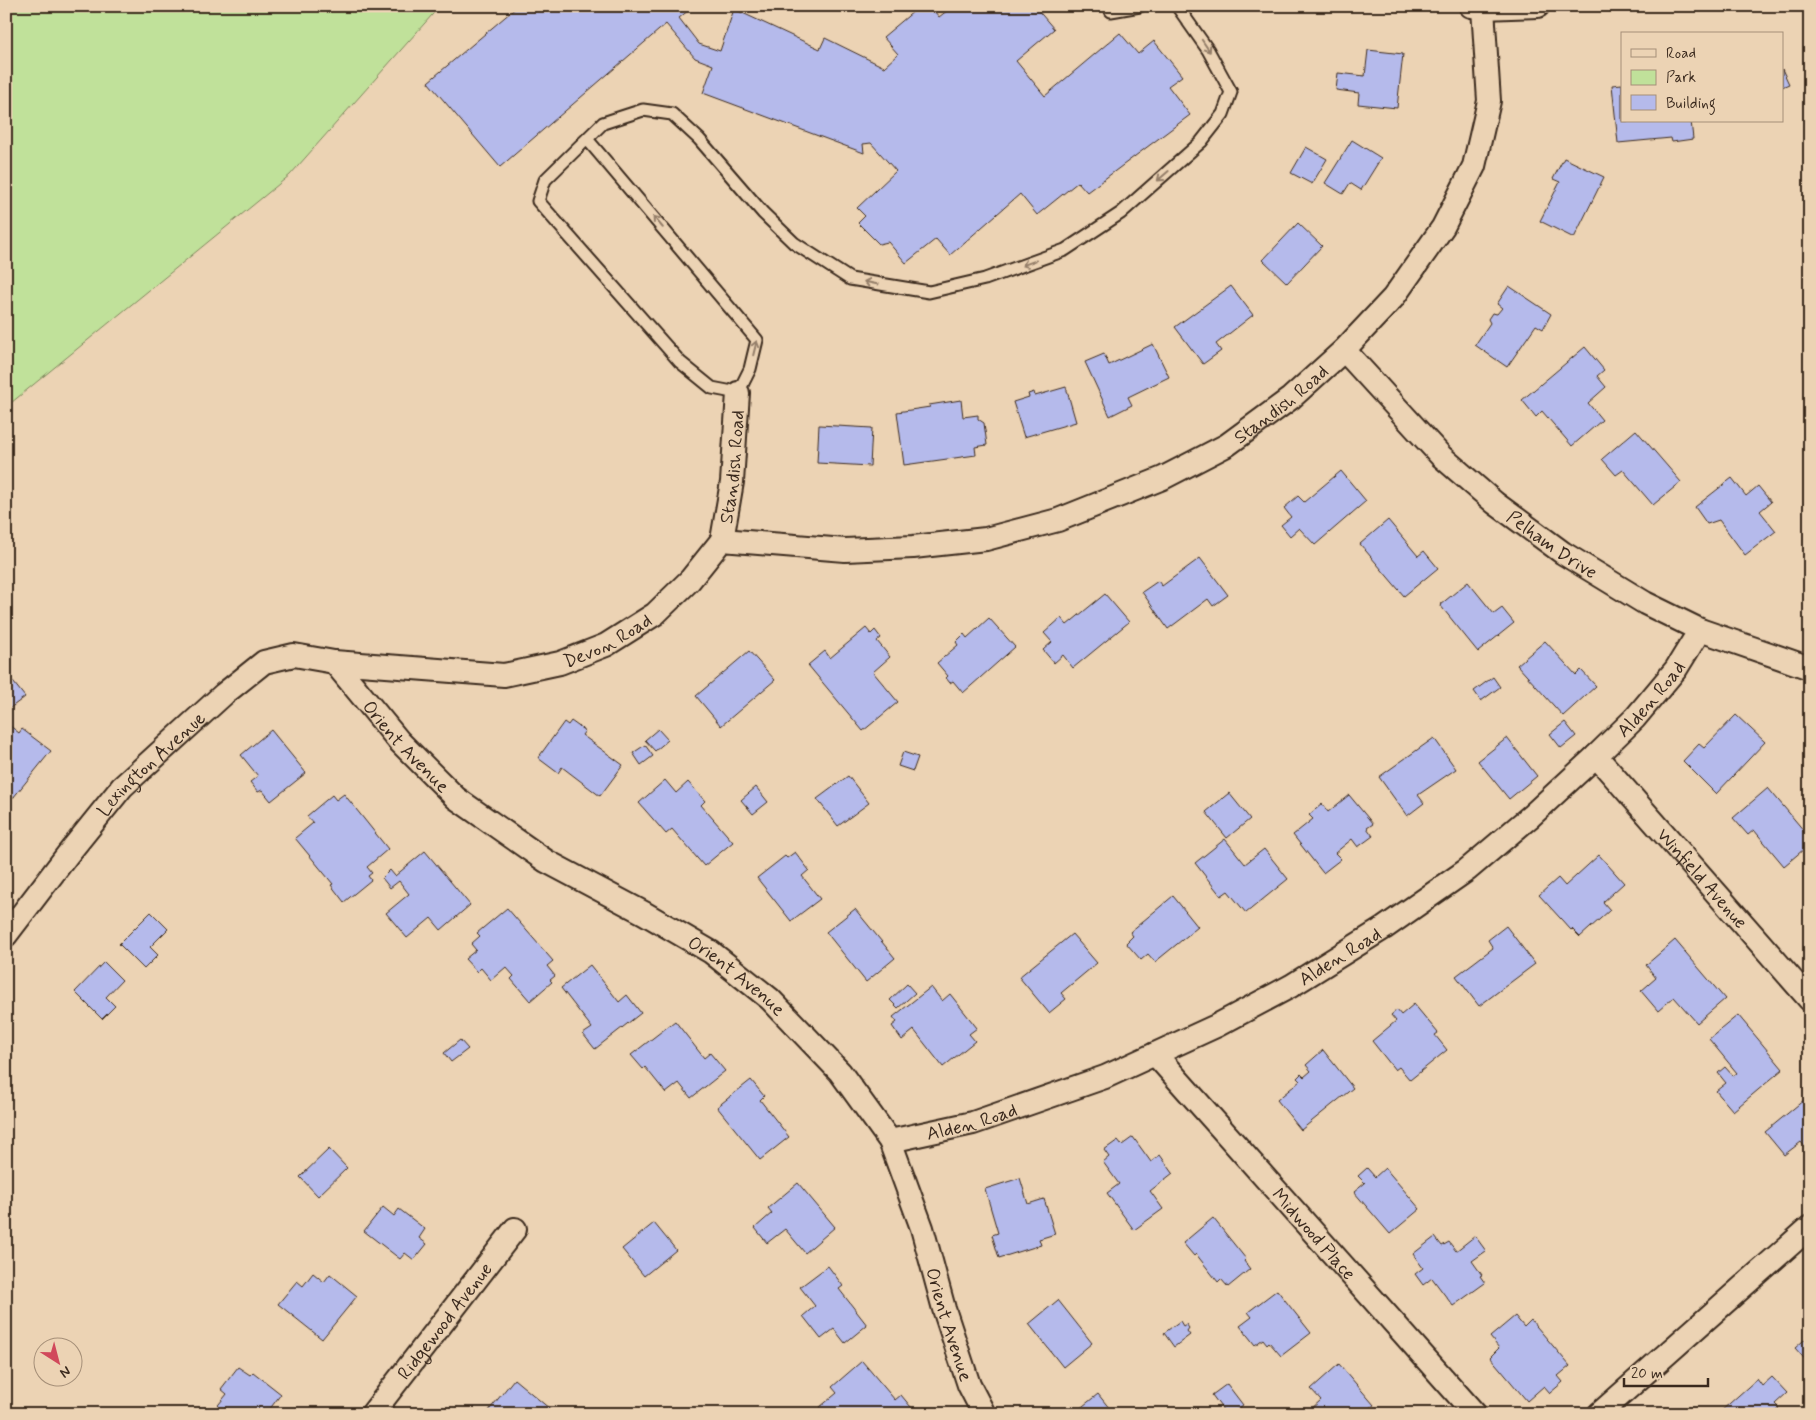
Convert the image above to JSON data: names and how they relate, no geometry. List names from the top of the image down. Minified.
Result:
{"streets":{"street":["Standish Road","Pelham Drive","Devon Road","Alden Road","Orient Avenue","Lexington Avenue","Winfield Avenue","Midwood Place","Ridgewood Avenue"]},"crossings":[["Standish Road","Pelham Drive"],["Standish Road","Devon Road"],["Pelham Drive","Alden Road"],["Devon Road","Orient Avenue"],["Devon Road","Lexington Avenue"],["Alden Road","Orient Avenue"],["Alden Road","Winfield Avenue"],["Alden Road","Midwood Place"],["Orient Avenue","Lexington Avenue"]],"legend":["Road","Park","Building"],"scale_bar":"20 m","north":"bottom right"}
